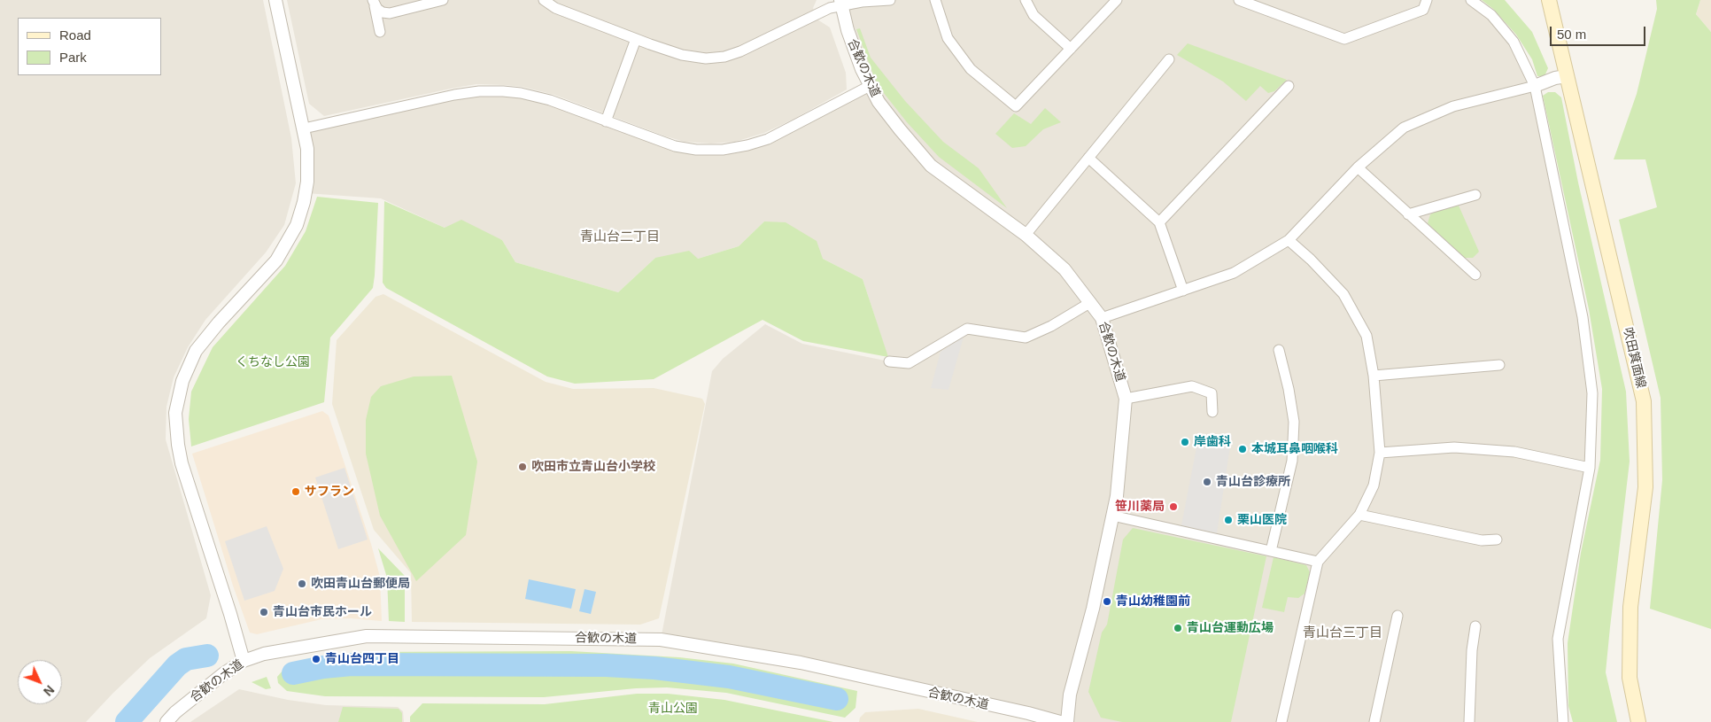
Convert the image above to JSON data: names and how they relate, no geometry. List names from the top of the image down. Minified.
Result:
{"streets":{"main road":["吹田箕面線"],"street":["合歓の木道"]},"districts":["青山台二丁目","青山台三丁目"],"parks":["くちなし公園","青山公園"],"places":["岸歯科","本城耳鼻咽喉科","吹田市立青山台小学校","青山台診療所","サフラン","笹川薬局","栗山医院","吹田青山台郵便局","青山幼稚園前","青山台市民ホール","青山台運動広場","青山台四丁目"],"legend":["Road","Park"],"scale_bar":"50 m","north":"bottom right"}
